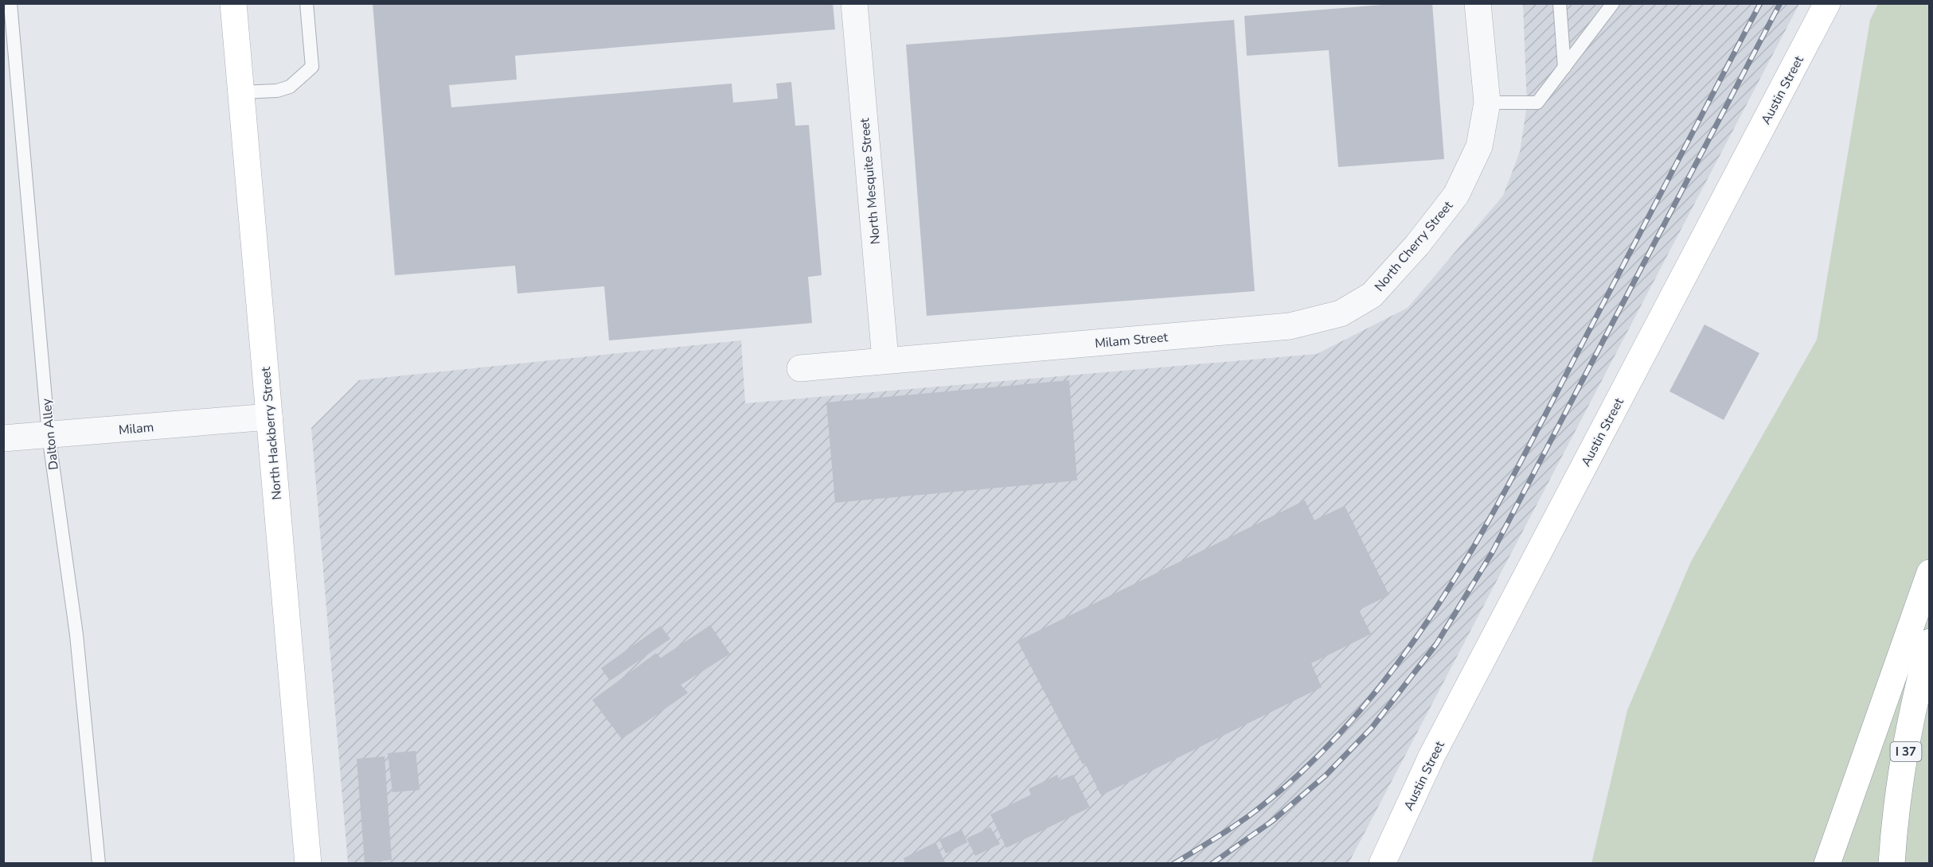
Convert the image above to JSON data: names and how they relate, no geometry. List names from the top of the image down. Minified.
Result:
{"streets":{"main road":["Austin Street","North Hackberry Street","I 37"],"street":["North Mesquite Street","North Cherry Street","Milam Street","Milam"],"lane":["Dalton Alley"]},"crossings":[["North Mesquite Street","Milam Street"],["North Cherry Street","Milam Street"],["Milam","North Hackberry Street"],["Milam","Dalton Alley"]]}
